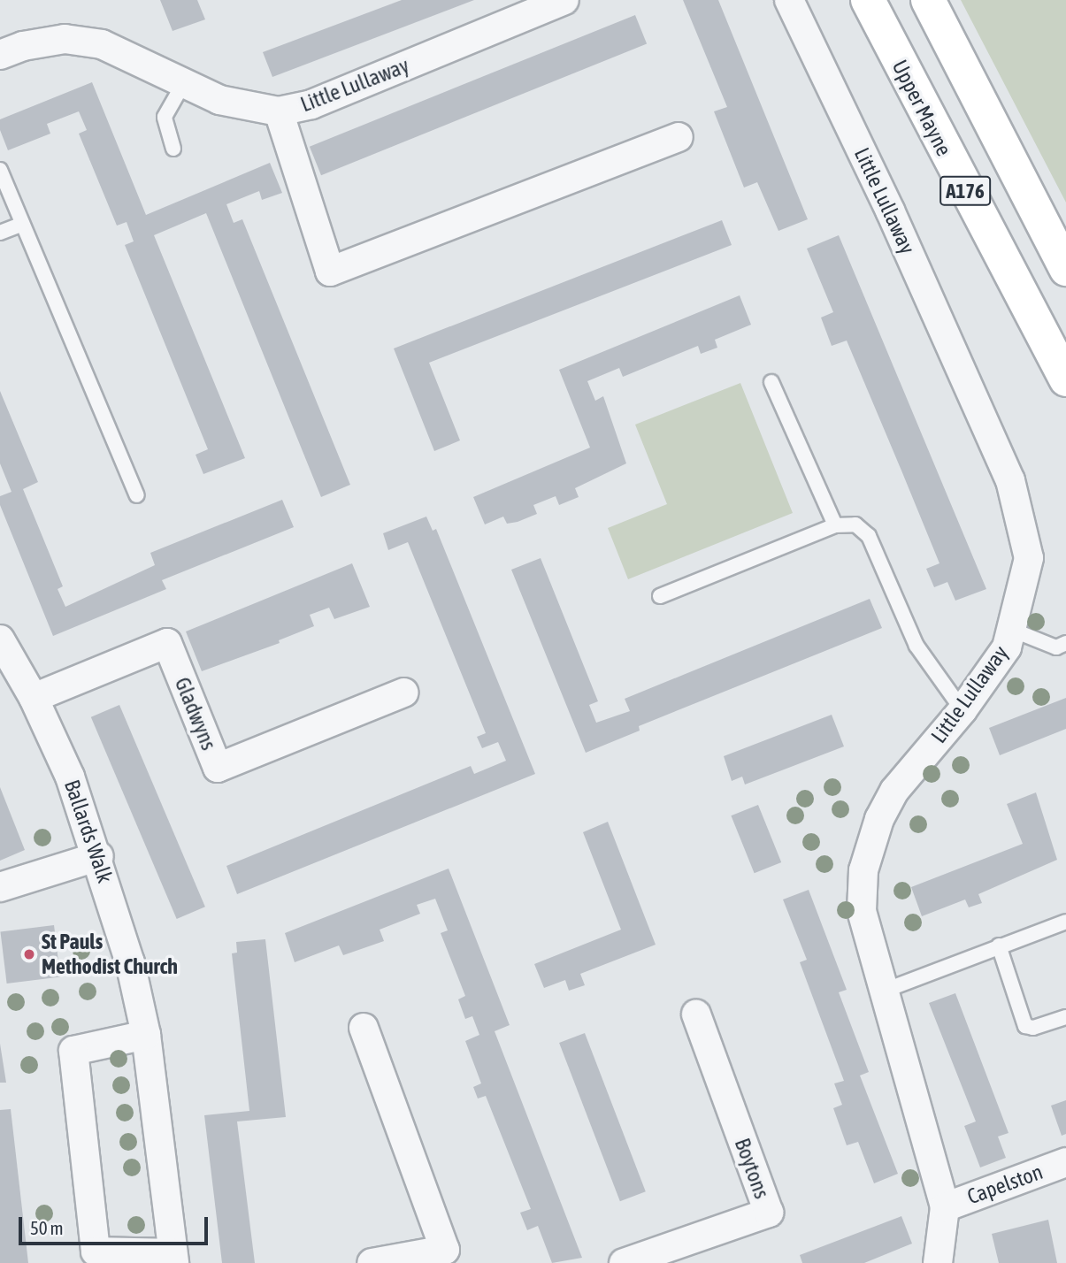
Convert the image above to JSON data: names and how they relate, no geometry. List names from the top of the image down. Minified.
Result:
{"streets":{"main road":["Upper Mayne","A176"],"street":["Little Lullaway","Gladwyns","Ballards Walk","Boytons","Capelston"]},"crossings":[["Little Lullaway","Capelston"],["Gladwyns","Ballards Walk"]],"places":["St Pauls Methodist Church"],"scale_bar":"50 m"}
